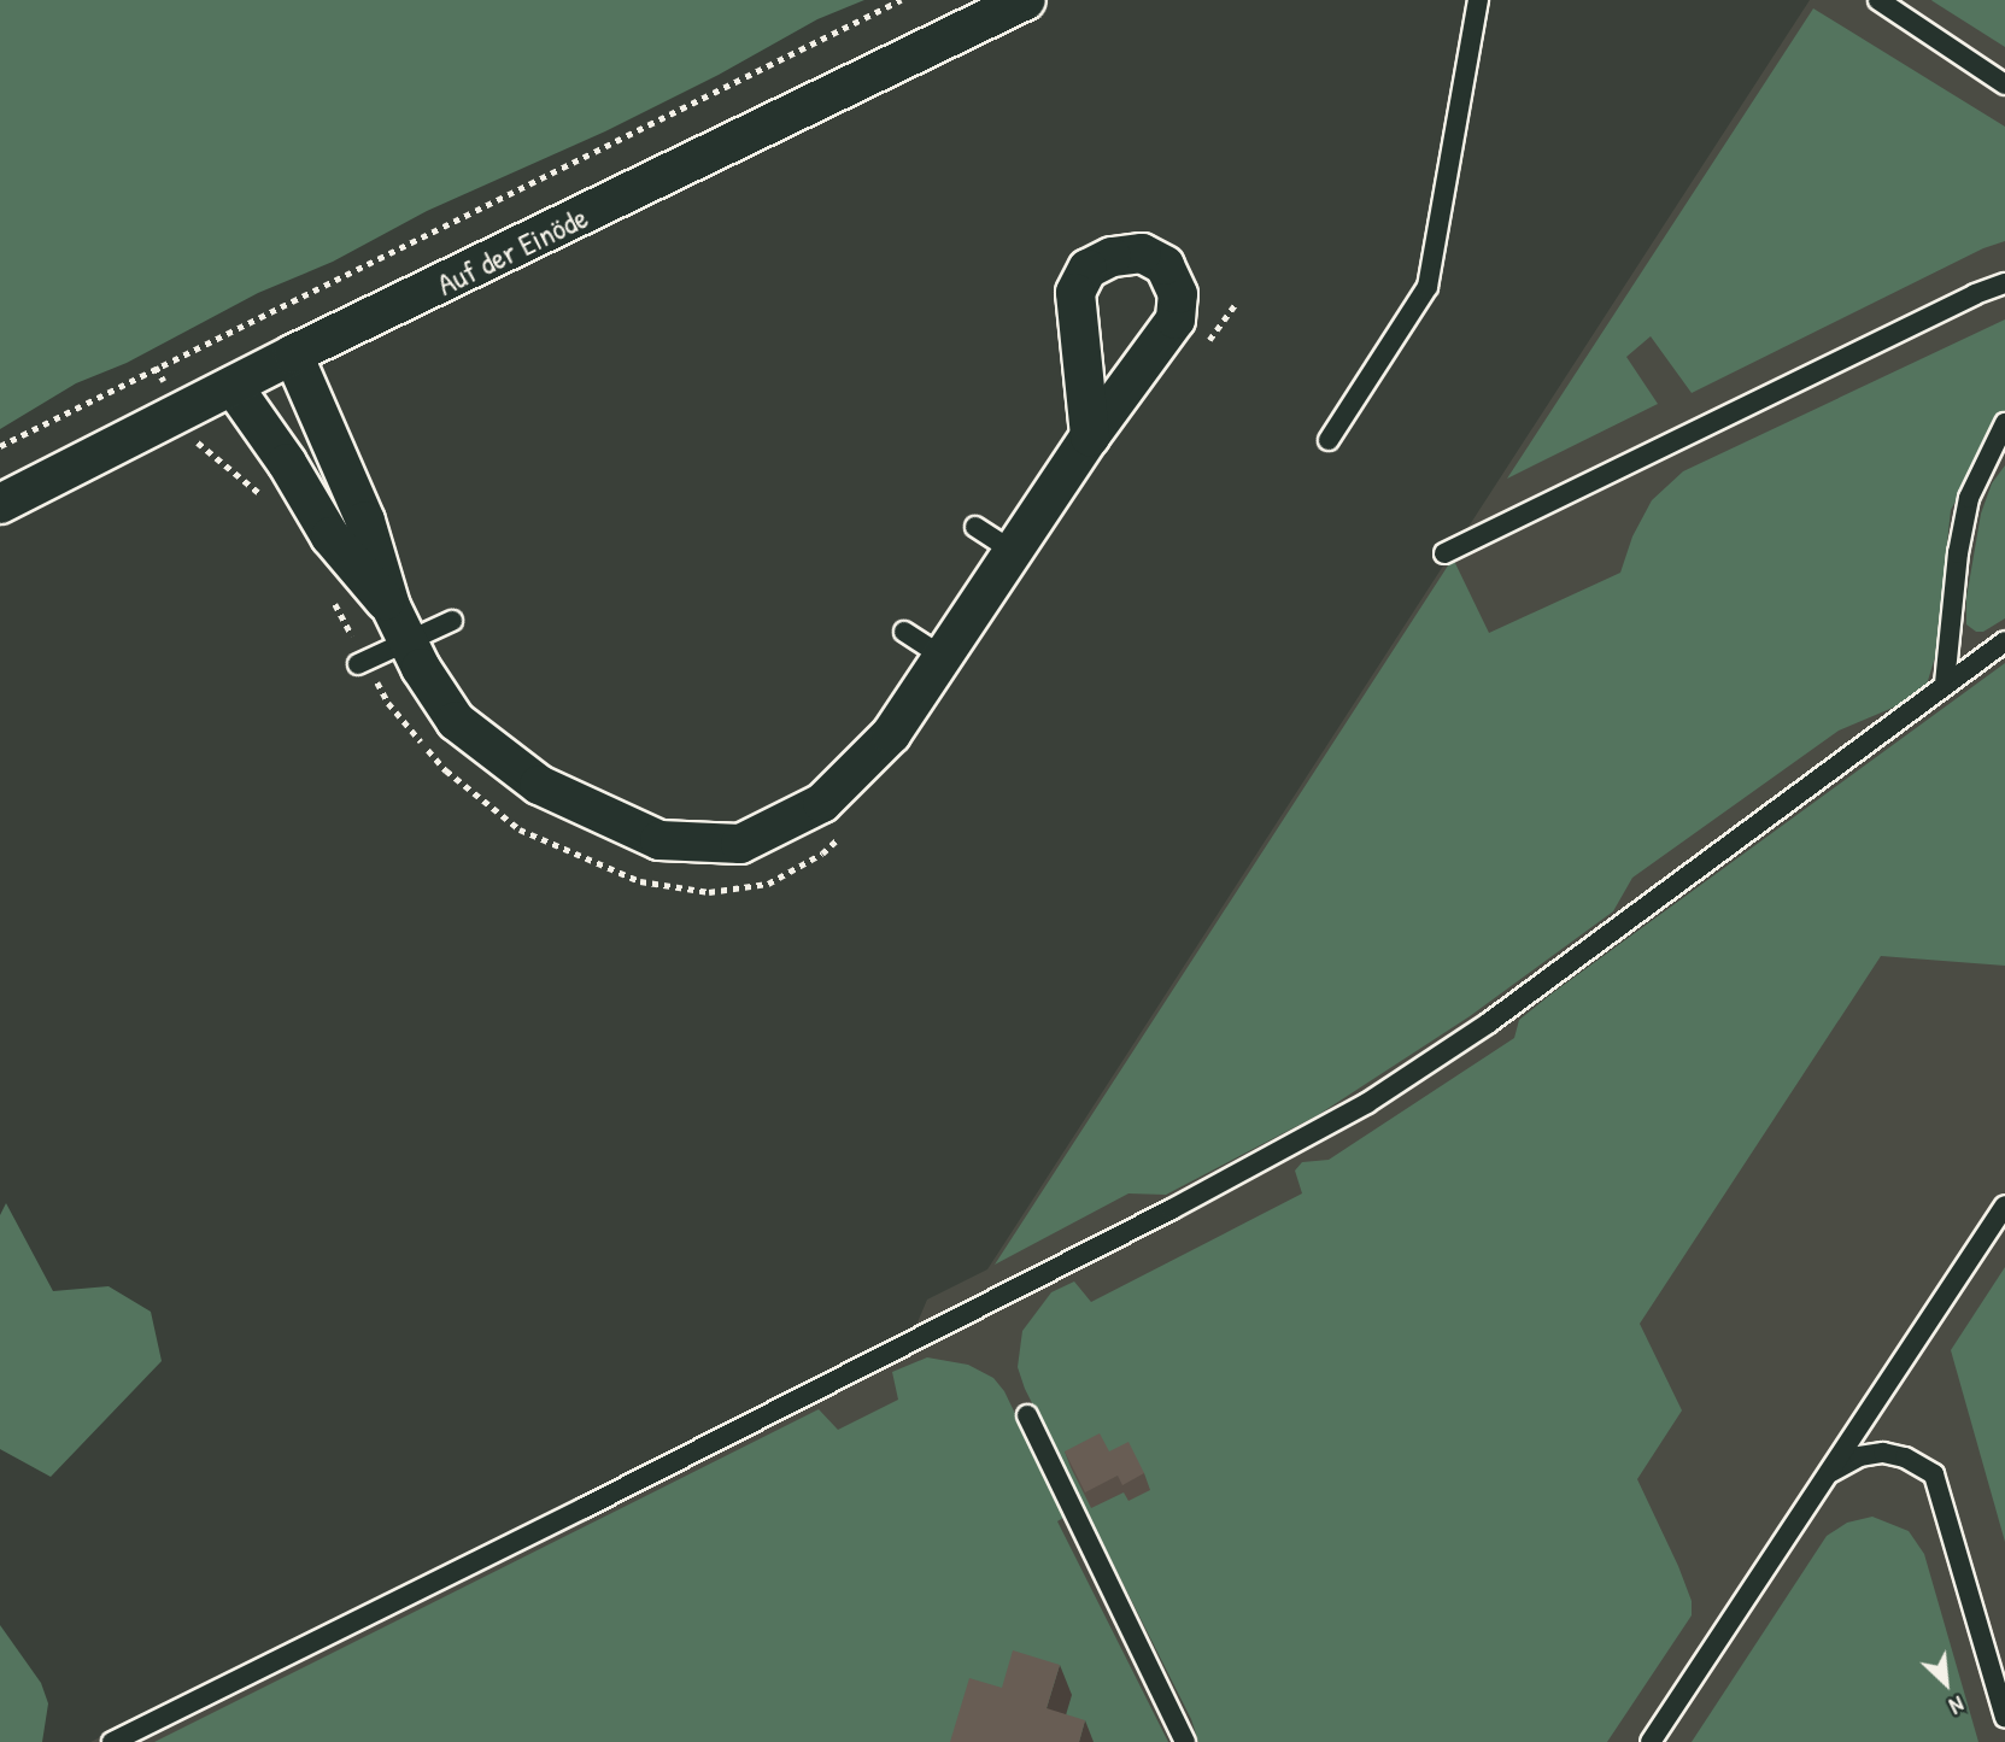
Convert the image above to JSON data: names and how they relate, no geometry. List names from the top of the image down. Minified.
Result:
{"streets":{"street":["Auf der Einöde"]},"north":"bottom right"}
